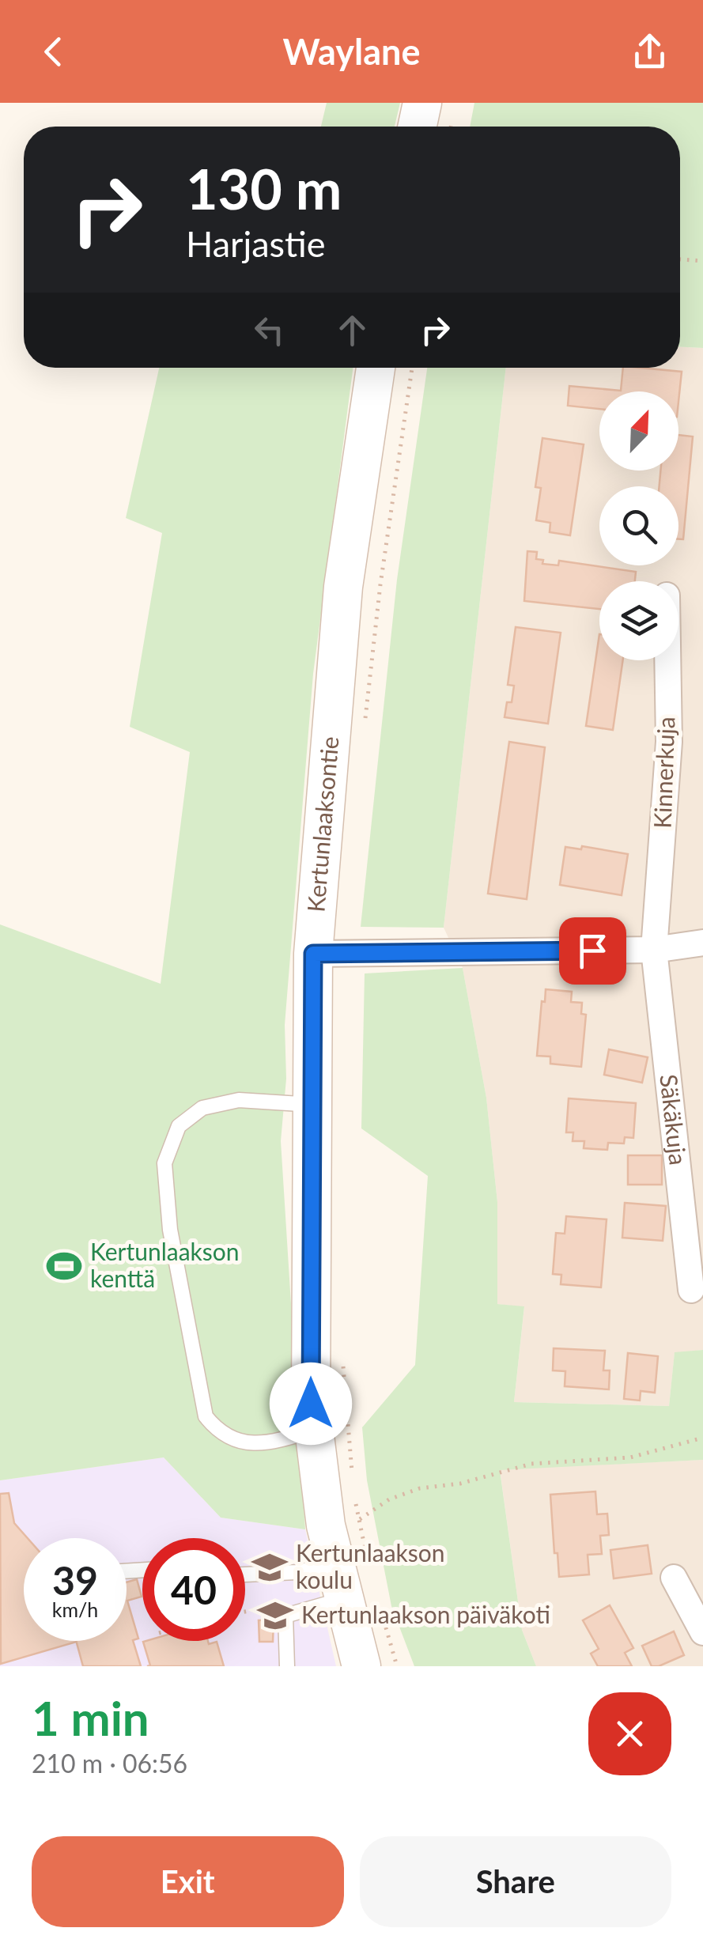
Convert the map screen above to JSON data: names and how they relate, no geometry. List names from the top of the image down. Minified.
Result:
{"streets":{"street":["Kinnerkuja","Kertunlaaksontie","Säkäkuja"]},"crossings":[["Kinnerkuja","Säkäkuja"]],"places":{"sports":["Kertunlaakson kenttä"],"school or university":["Kertunlaakson koulu","Kertunlaakson päiväkoti"]},"north":"top right","page":{"header":"Waylane","turn":["130 m","Harjastie"],"speed":"39 km/h","limit":"40","heading":["1 min","210 m · 06:56"],"buttons":["Exit","Share"]}}
